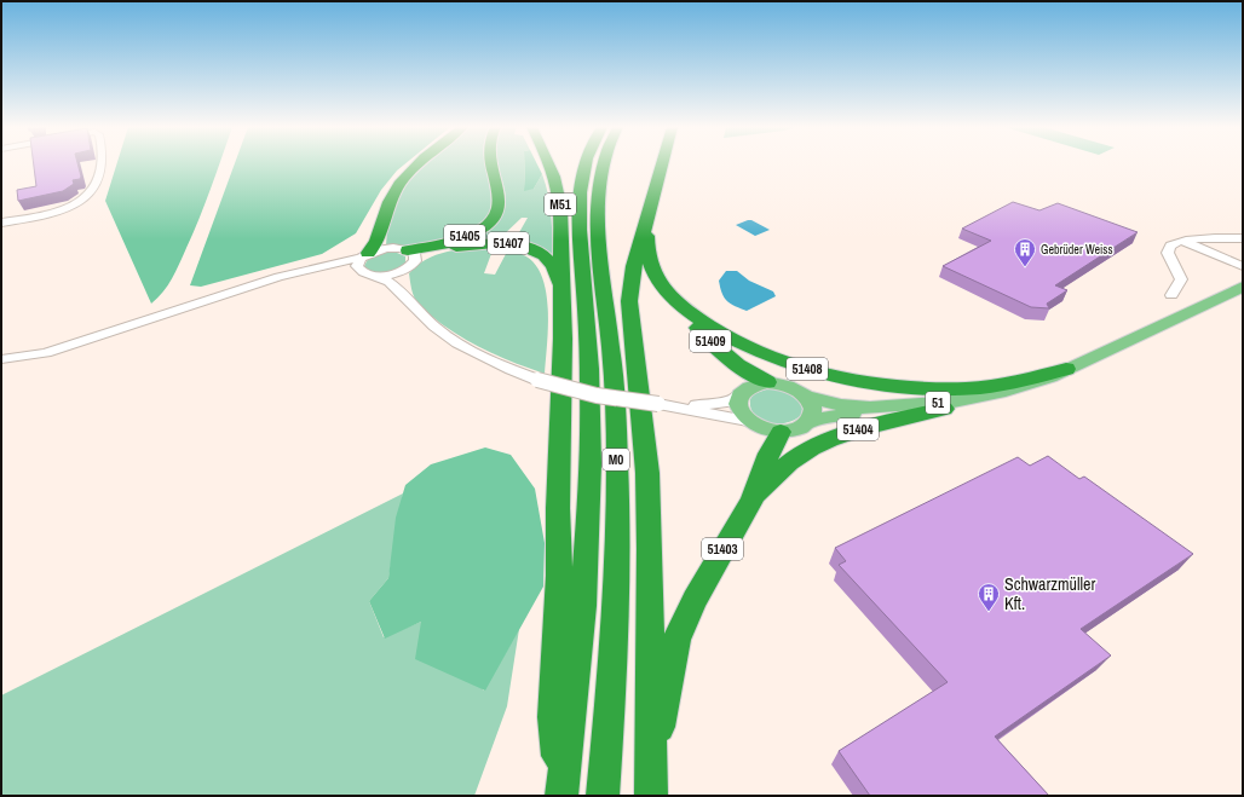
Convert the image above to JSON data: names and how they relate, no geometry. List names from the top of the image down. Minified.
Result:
{"streets":{"highway":["M51","51405","51407","51409","51408","51404","M0","51403"],"main road":["51"]},"crossings":[["M51","51407"],["51405","51407"],["51409","51408"],["51409","51"],["51409","51403"],["51408","51"],["51","51404"],["51","51403"],["51404","51403"]],"places":{"building":["Gebrüder Weiss","Schwarzmüller Kft."]}}
